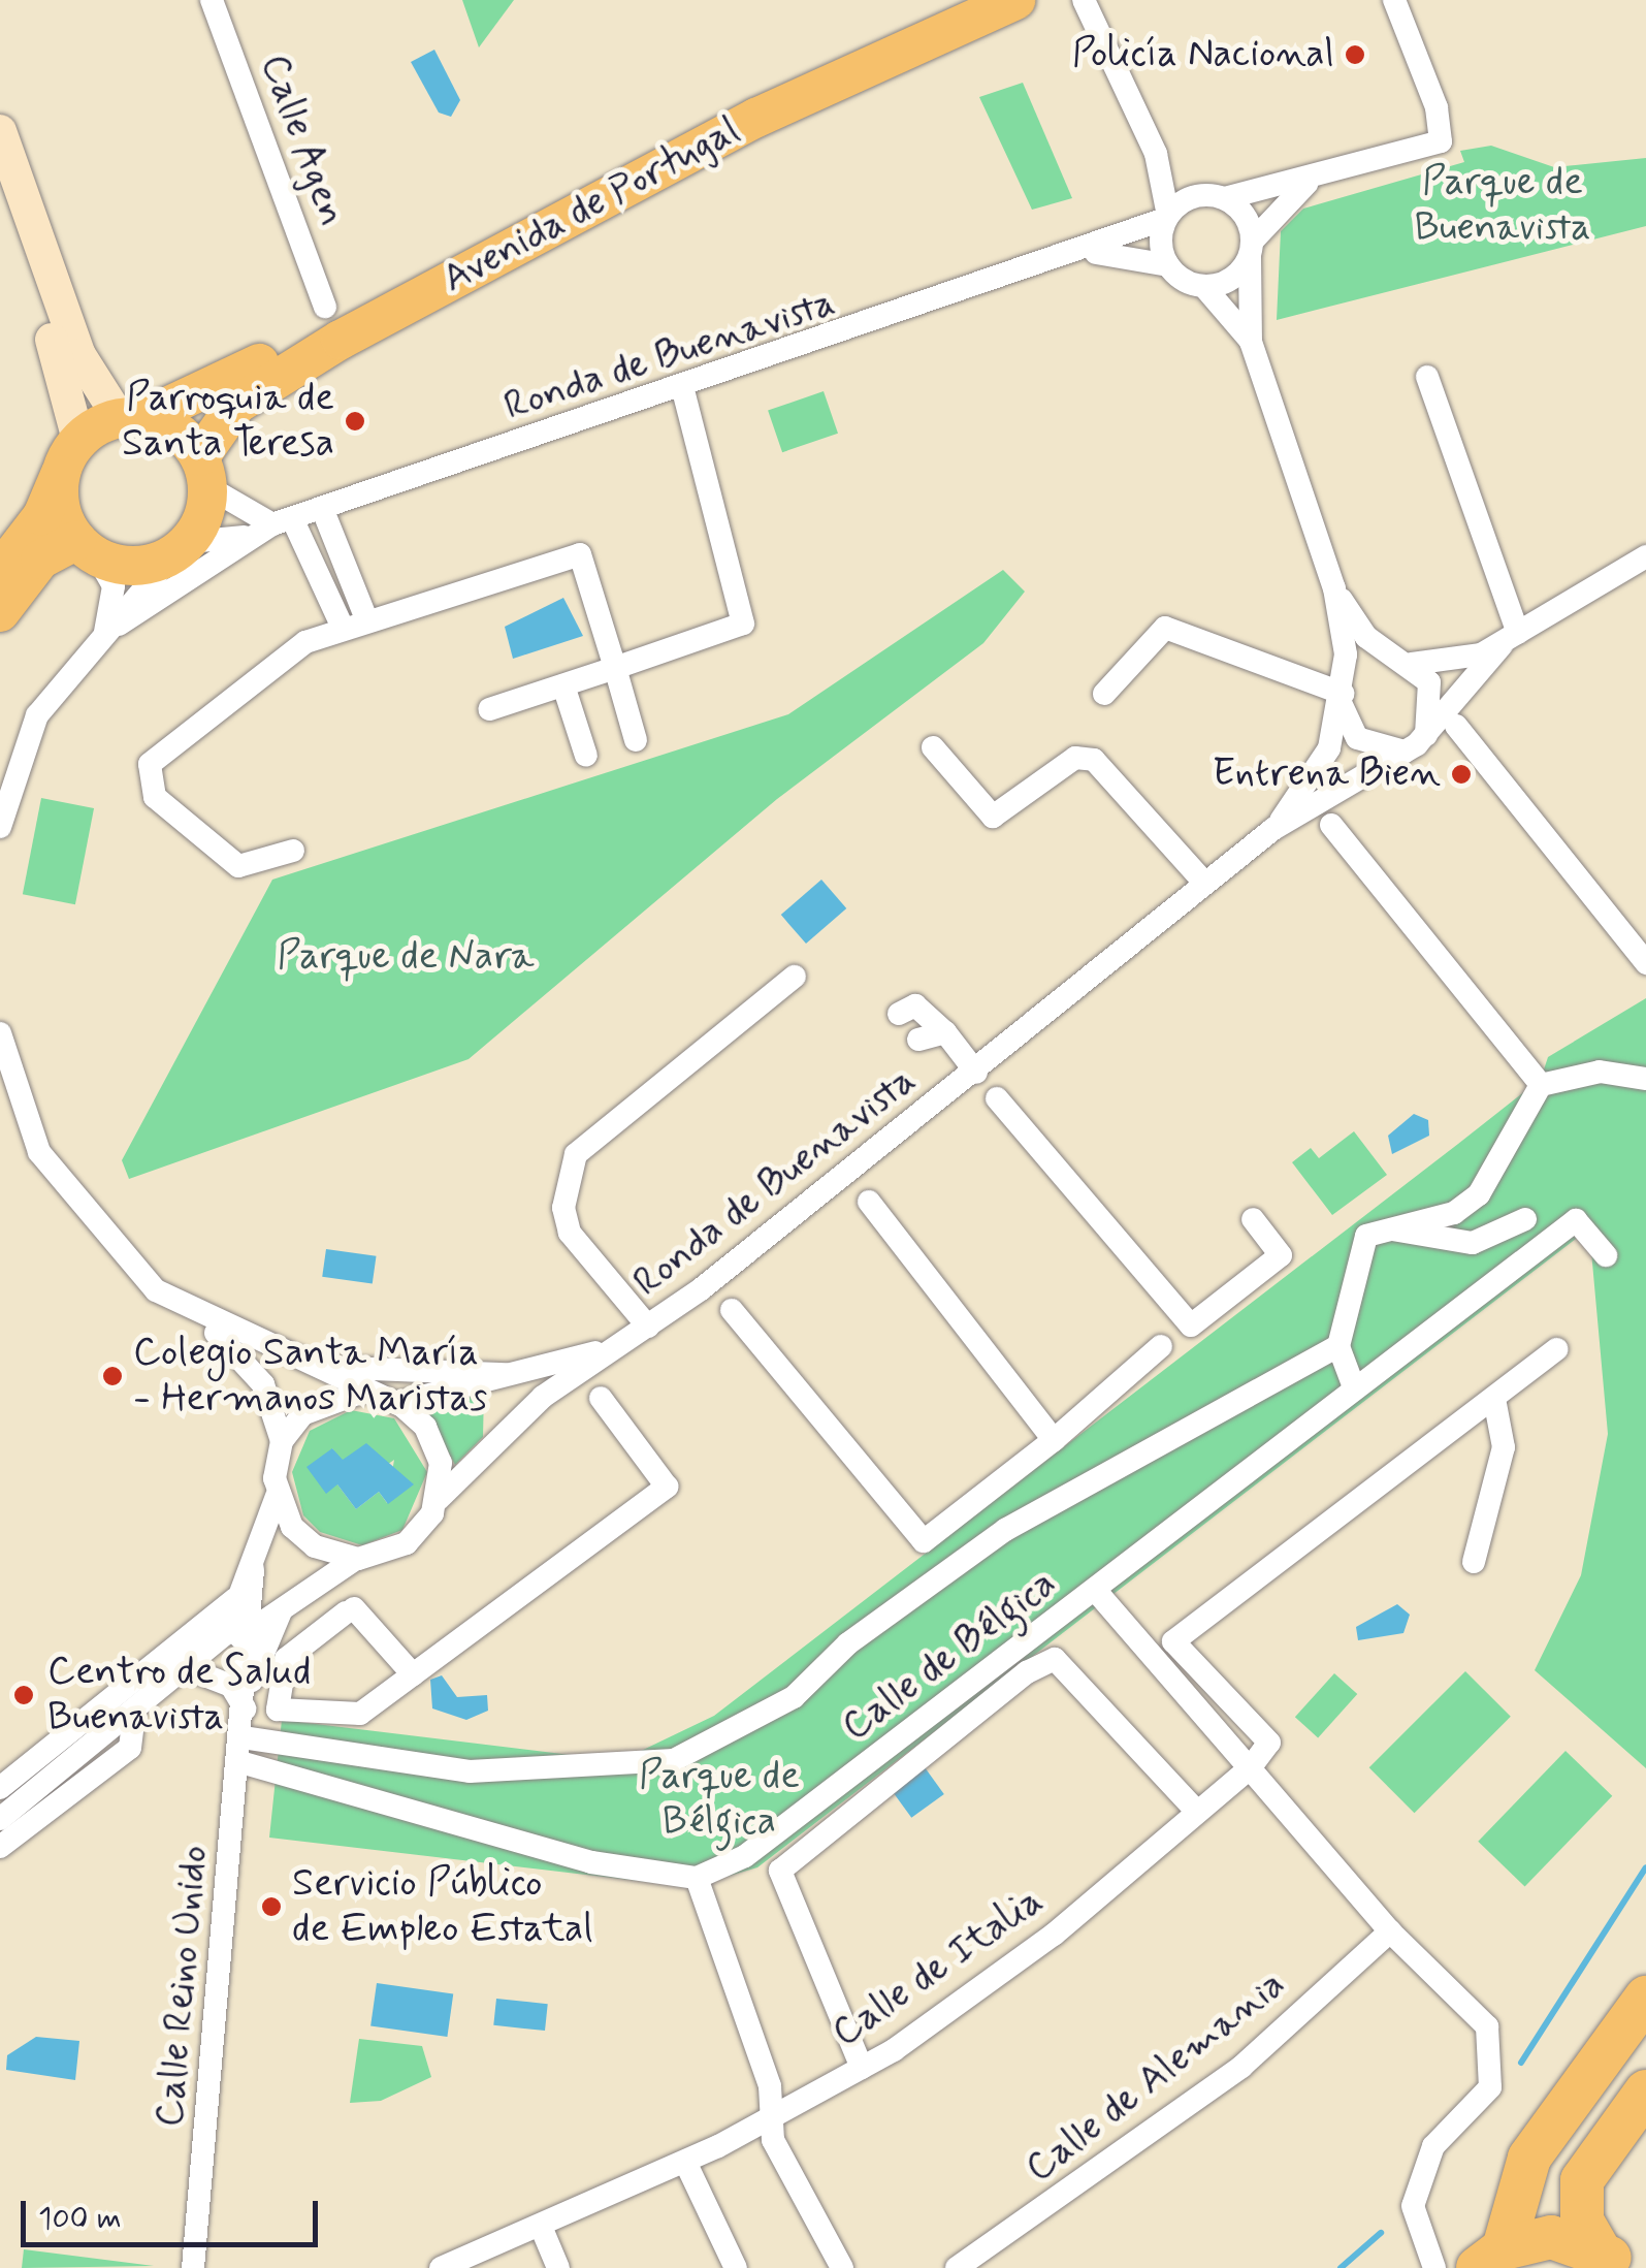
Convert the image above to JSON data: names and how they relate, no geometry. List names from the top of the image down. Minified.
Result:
{"streets":{"main road":["Avenida de Portugal"],"street":["Calle Agen","Ronda de Buenavista","Calle de Bélgica","Calle de Italia","Calle Reino Unido","Calle de Alemania"]},"crossings":[["Avenida de Portugal","Ronda de Buenavista"],["Ronda de Buenavista","Calle Reino Unido"]],"parks":["Parque de Buenavista","Parque de Nara","Parque de Bélgica"],"places":["Policía Nacional","Parroquia de Santa Teresa","Entrena Bien","Colegio Santa María - Hermanos Maristas","Centro de Salud Buenavista","Servicio Público de Empleo Estatal"],"scale_bar":"100 m"}
